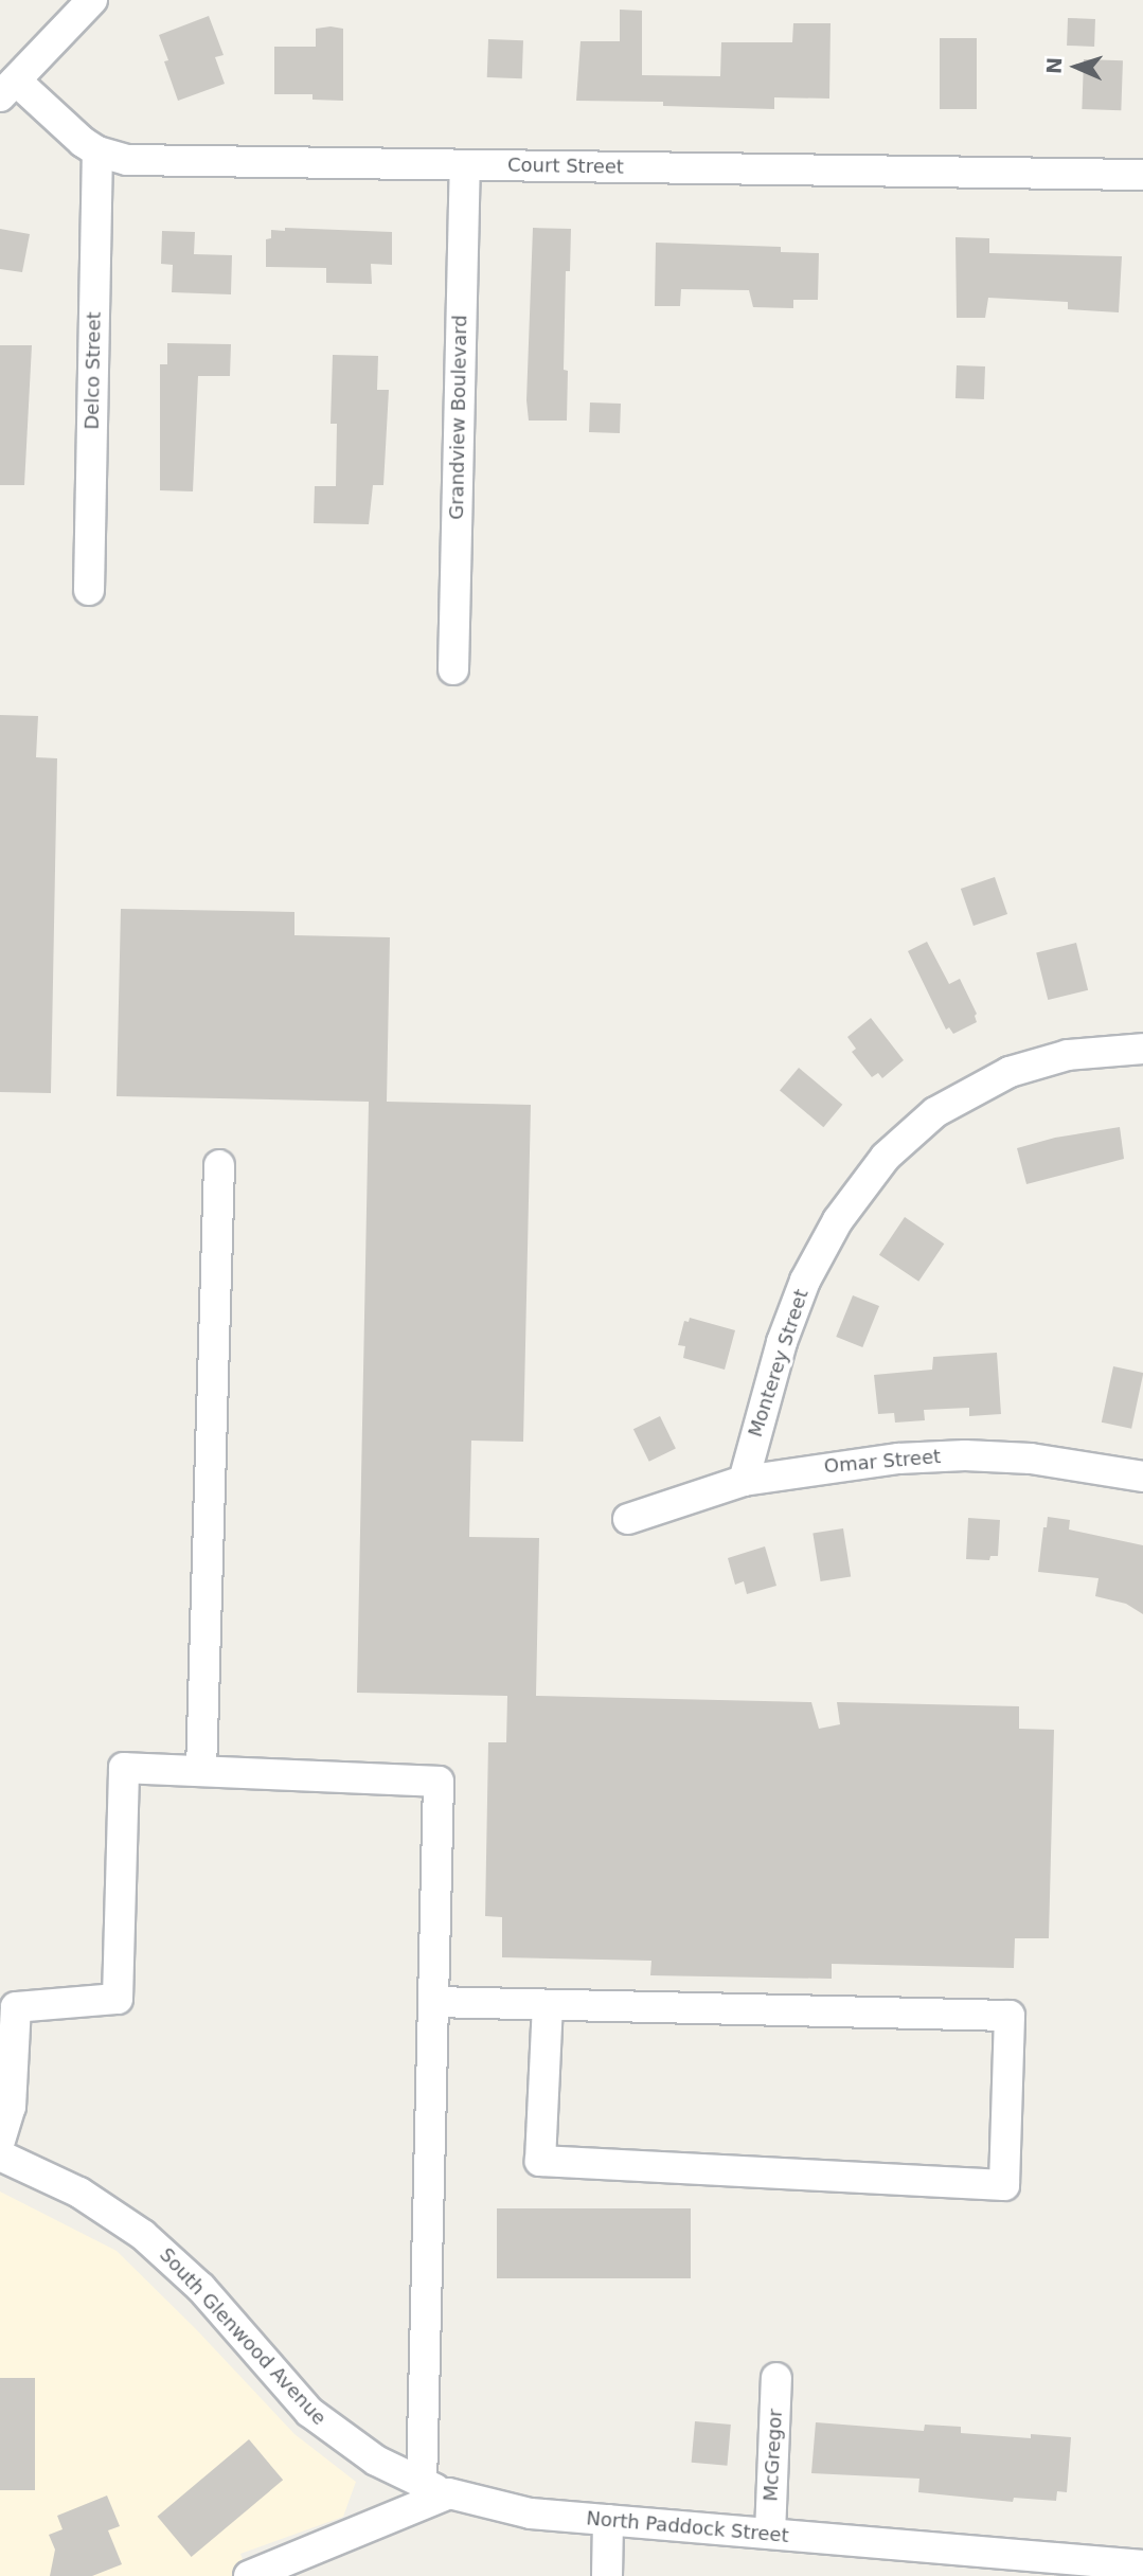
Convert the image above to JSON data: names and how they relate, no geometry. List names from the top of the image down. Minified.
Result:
{"streets":{"street":["Court Street","Delco Street","Grandview Boulevard","Monterey Street","Omar Street","South Glenwood Avenue","McGregor","North Paddock Street"]},"crossings":[["Court Street","Delco Street"],["Court Street","Grandview Boulevard"],["Monterey Street","Omar Street"],["South Glenwood Avenue","North Paddock Street"],["McGregor","North Paddock Street"]],"north":"left"}
